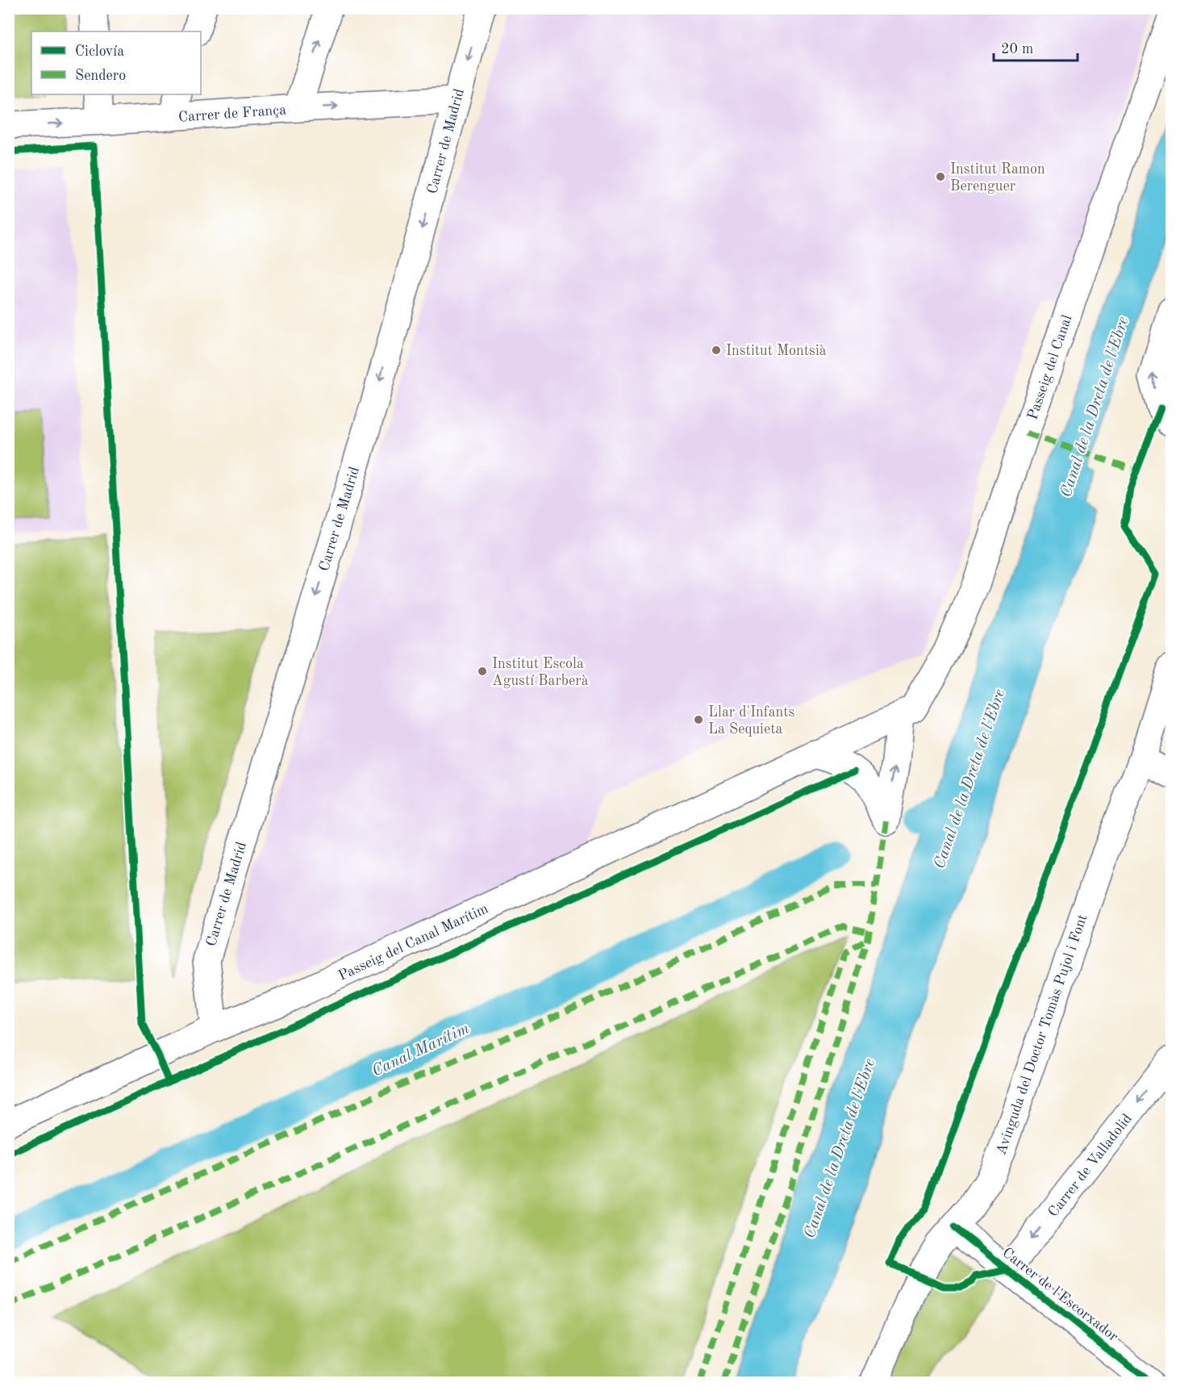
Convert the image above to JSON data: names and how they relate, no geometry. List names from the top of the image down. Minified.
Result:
{"streets":{"street":["Carrer de França","Carrer de Madrid","Passeig del Canal","Passeig del Canal Marítim","Avinguda del Doctor Tomàs Pujol i Font","Carrer de Valladolid","Carrer de l'Escorxador"]},"crossings":[["Carrer de França","Carrer de Madrid"],["Carrer de Madrid","Passeig del Canal Marítim"],["Passeig del Canal","Passeig del Canal Marítim"],["Avinguda del Doctor Tomàs Pujol i Font","Carrer de l'Escorxador"],["Carrer de Valladolid","Carrer de l'Escorxador"]],"one_way":["Carrer de França","Carrer de Madrid","Carrer de Valladolid"],"water":["Canal de la Dreta de l'Ebre","Canal Marítim"],"places":["Institut Ramon Berenguer","Institut Montsià","Institut Escola Agustí Barberà","Llar d'Infants La Sequieta"],"legend":["Ciclovía","Sendero"],"scale_bar":"20 m"}
